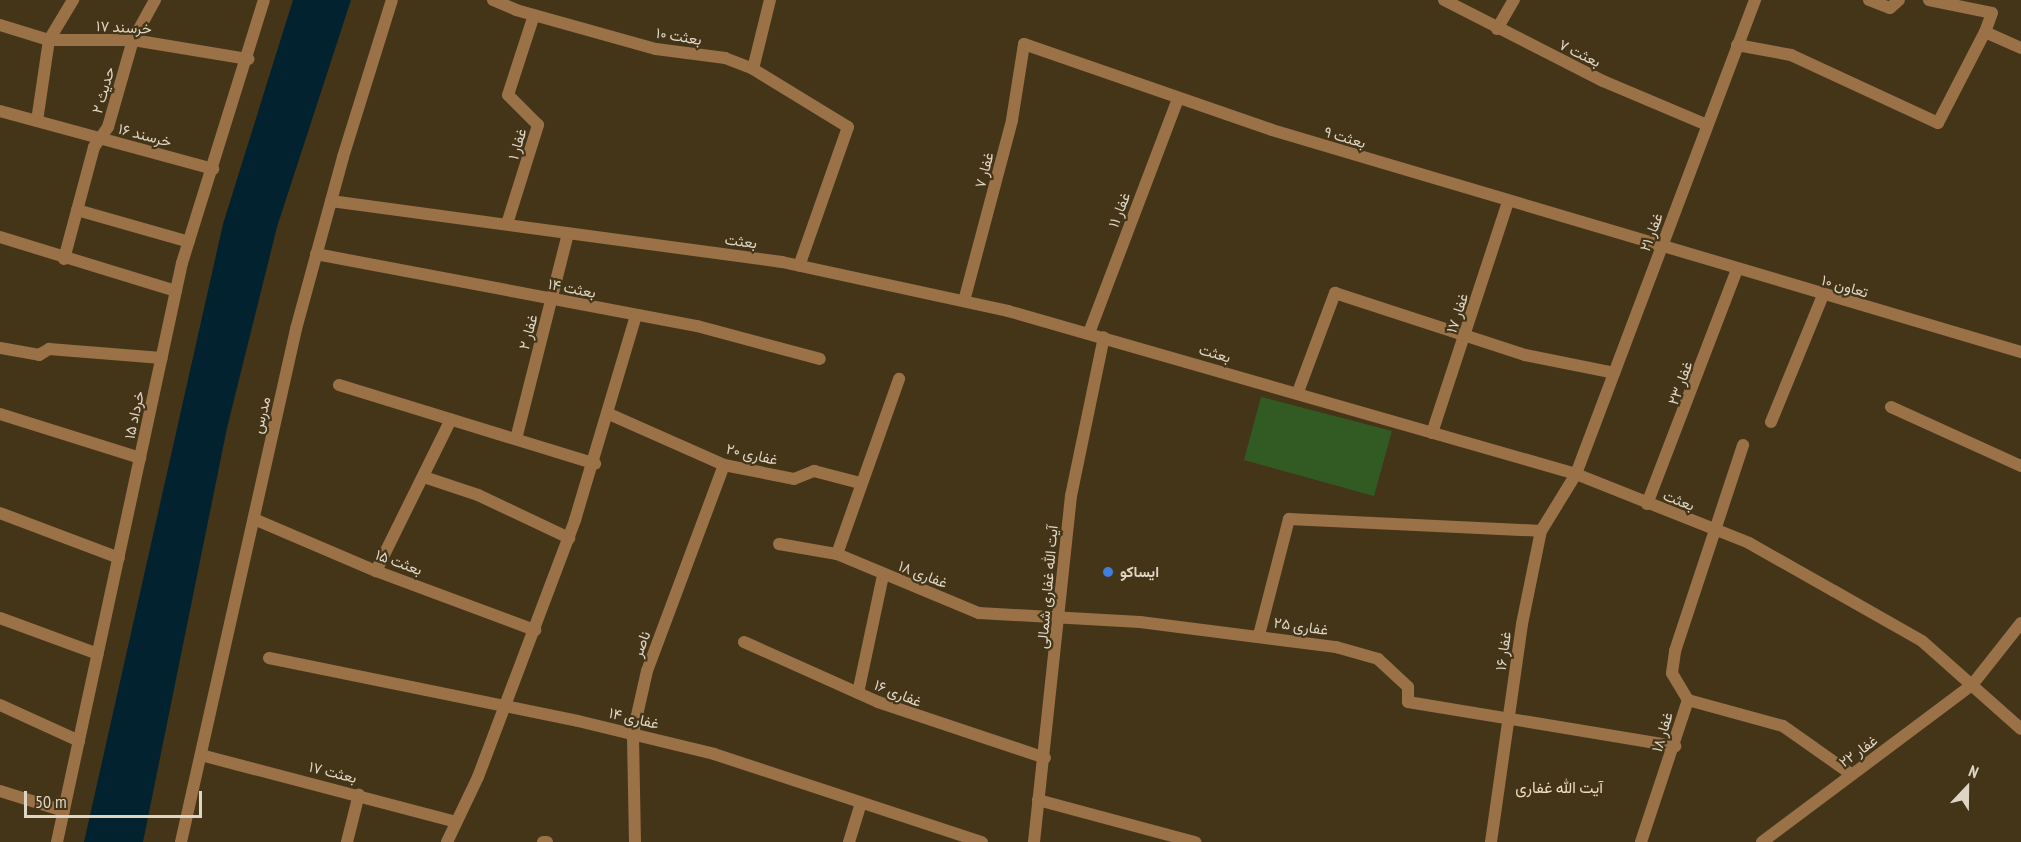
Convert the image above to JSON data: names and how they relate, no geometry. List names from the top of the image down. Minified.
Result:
{"streets":{"street":["خرسند ۱۷","بعثت ۱۰","بعثت ۷","حدیث ۲","خرسند ۱۶","بعثت ۹","غفار ۱","غفار ۷","غفار ۱۱","غفار ۲۱","بعثت","تعاون ۱۰","بعثت ۱۴","غفار ۱۷","غفار ۲","غفار ۲۳","۱۵ خرداد","مدرس","غفاری ۲۰","بعثت ۱۵","غفاری ۱۸","آیت الله غفاری شمالی","غفاری ۲۵","ناصر","غفار ۱۶","غفاری ۱۶","غفاری ۱۴","غفار ۱۸","غفار ۲۲","بعثت ۱۷"]},"crossings":[["خرسند ۱۷","حدیث ۲"],["خرسند ۱۷","۱۵ خرداد"],["بعثت ۱۰","غفار ۱"],["بعثت ۱۰","بعثت"],["بعثت ۷","غفار ۲۱"],["حدیث ۲","خرسند ۱۶"],["خرسند ۱۶","۱۵ خرداد"],["بعثت ۹","غفار ۷"],["بعثت ۹","غفار ۱۱"],["بعثت ۹","غفار ۲۱"],["بعثت ۹","تعاون ۱۰"],["بعثت ۹","غفار ۱۷"],["غفار ۱","بعثت"],["غفار ۷","بعثت"],["غفار ۱۱","بعثت"],["غفار ۲۱","بعثت"],["غفار ۲۱","تعاون ۱۰"],["غفار ۲۱","غفار ۱۶"],["بعثت","غفار ۱۷"],["بعثت","غفار ۲"],["بعثت","غفار ۲۳"],["بعثت","مدرس"],["بعثت","آیت الله غفاری شمالی"],["بعثت","غفار ۱۶"],["بعثت","غفار ۱۸"],["بعثت","غفار ۲۲"],["تعاون ۱۰","غفار ۲۳"],["بعثت ۱۴","غفار ۲"],["بعثت ۱۴","مدرس"],["مدرس","بعثت ۱۵"],["مدرس","بعثت ۱۷"],["غفاری ۲۰","ناصر"],["غفاری ۱۸","آیت الله غفاری شمالی"],["غفاری ۱۸","غفاری ۲۵"],["آیت الله غفاری شمالی","غفاری ۲۵"],["آیت الله غفاری شمالی","غفاری ۱۶"],["غفاری ۲۵","غفار ۱۶"],["ناصر","غفاری ۱۴"]],"districts":["آیت الله غفاری"],"places":["ایساکو"],"scale_bar":"50 m","north":"top"}
